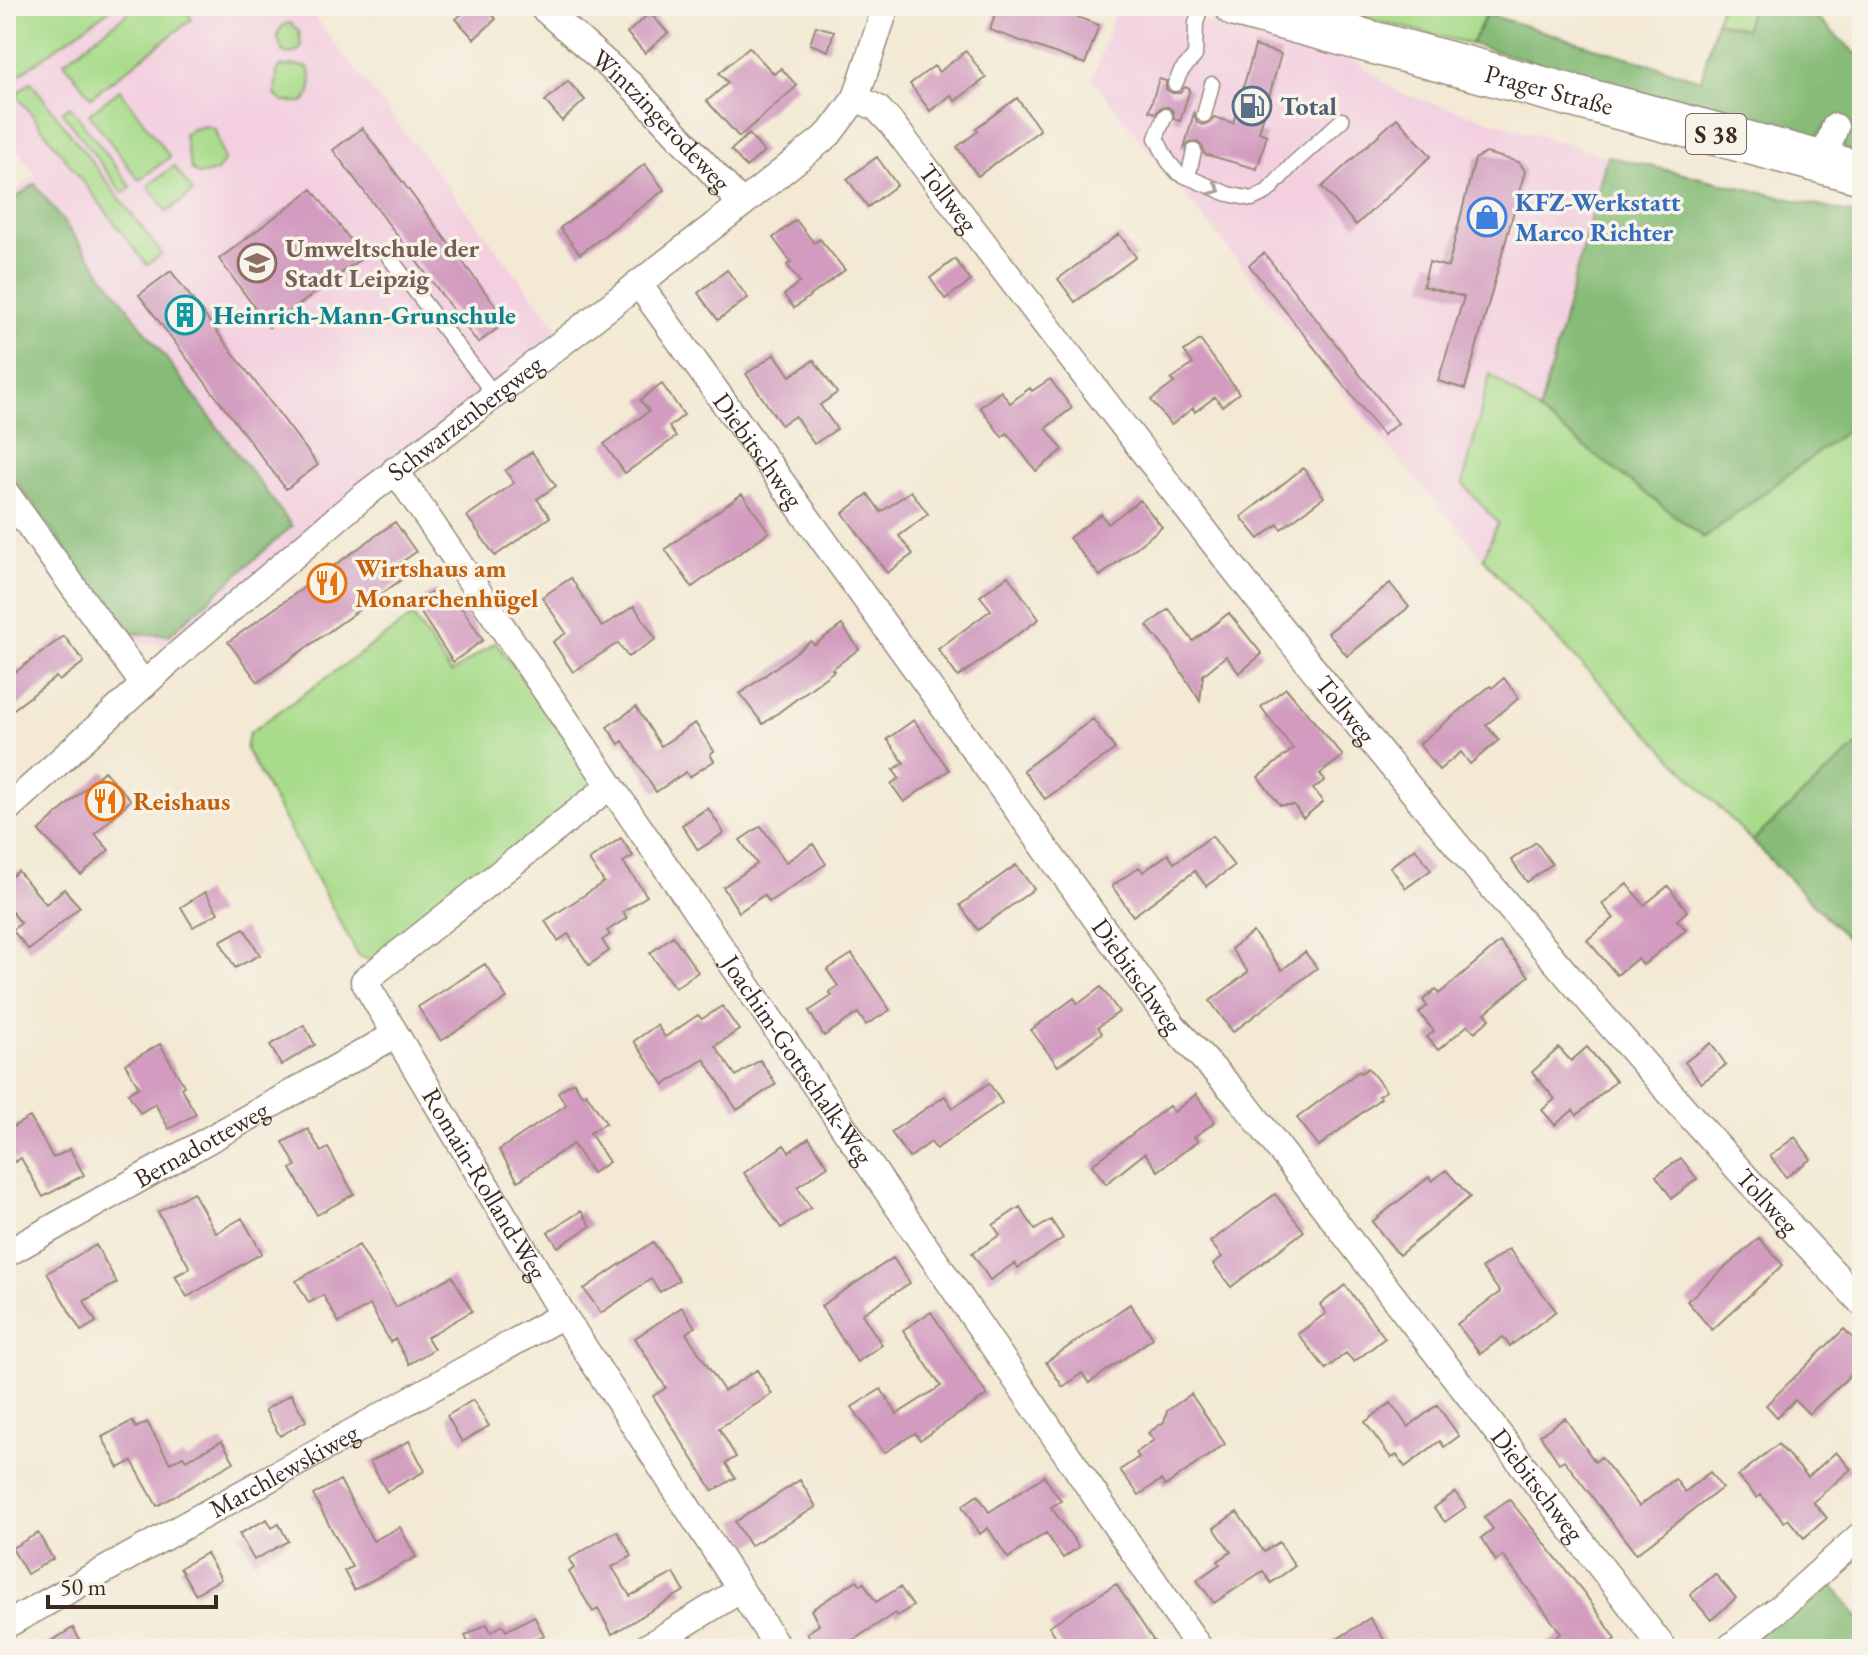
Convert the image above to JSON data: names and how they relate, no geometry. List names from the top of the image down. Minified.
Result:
{"streets":{"main road":["Prager Straße","S 38"],"street":["Wintzingerodeweg","Tollweg","Schwarzenbergweg","Diebitschweg","Joachim-Gottschalk-Weg","Bernadotteweg","Romain-Rolland-Weg","Marchlewskiweg"]},"crossings":[["Wintzingerodeweg","Schwarzenbergweg"],["Tollweg","Schwarzenbergweg"],["Schwarzenbergweg","Diebitschweg"],["Schwarzenbergweg","Joachim-Gottschalk-Weg"],["Joachim-Gottschalk-Weg","Romain-Rolland-Weg"],["Bernadotteweg","Romain-Rolland-Weg"],["Romain-Rolland-Weg","Marchlewskiweg"]],"places":{"fuel station":["Total"],"shop":["KFZ-Werkstatt Marco Richter"],"school or university":["Umweltschule der Stadt Leipzig"],"building":["Heinrich-Mann-Grunschule"],"restaurant":["Wirtshaus am Monarchenhügel","Reishaus"]},"scale_bar":"50 m"}
